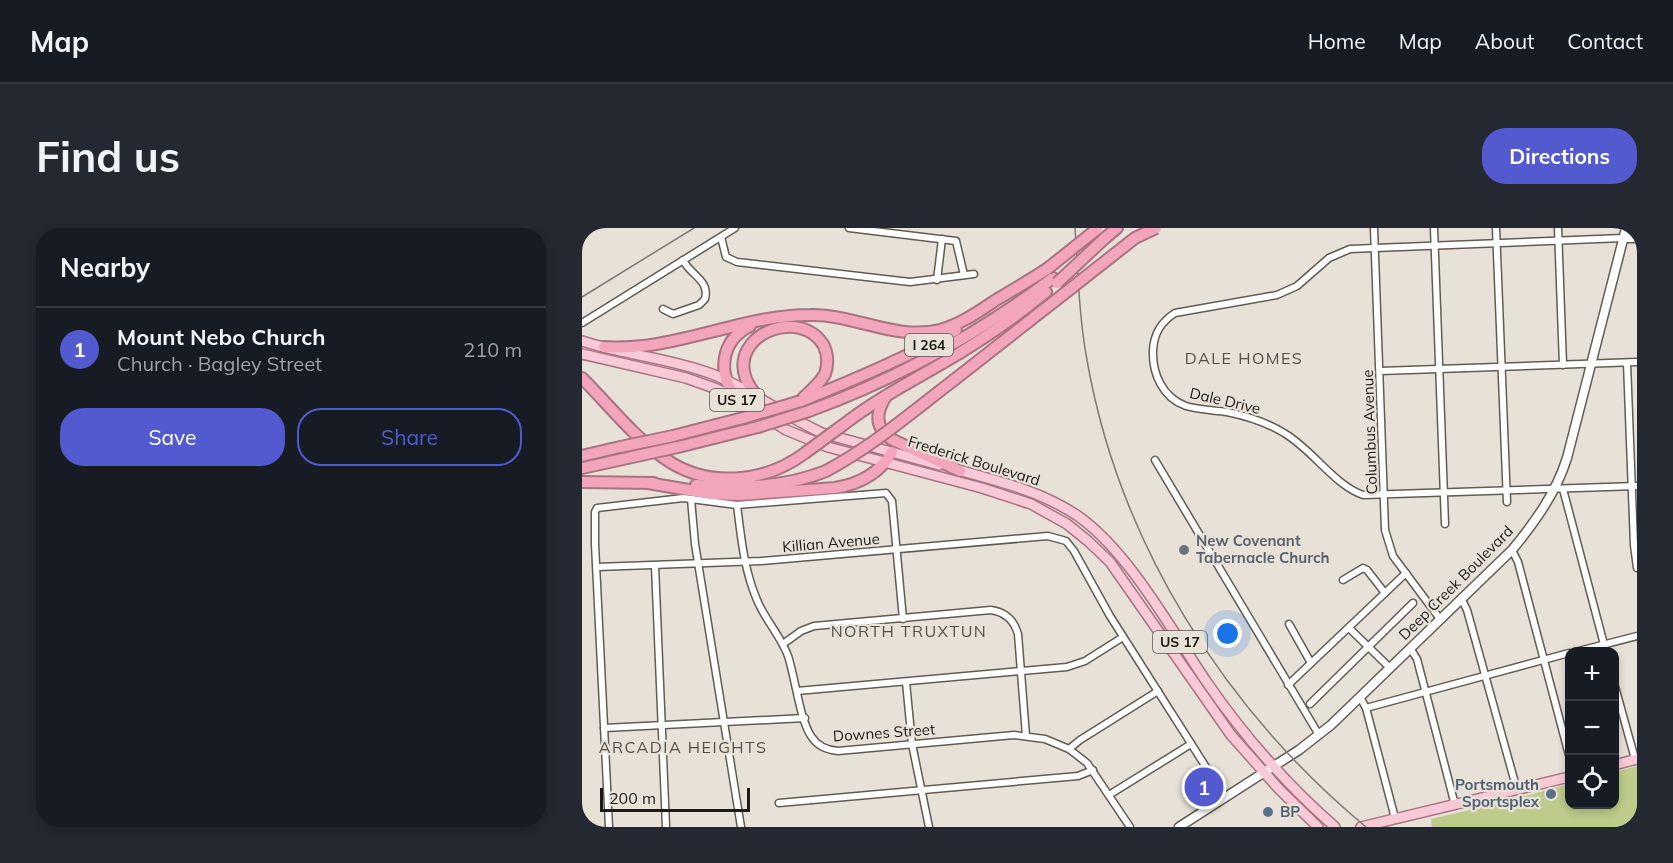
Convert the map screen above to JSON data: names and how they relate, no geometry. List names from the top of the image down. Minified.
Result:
{"streets":{"highway":["I 264"],"main road":["US 17","Frederick Boulevard"],"street":["Dale Drive","Columbus Avenue","Killian Avenue","Deep Creek Boulevard","Downes Street"]},"crossings":[["Dale Drive","Columbus Avenue"],["Dale Drive","Deep Creek Boulevard"],["Columbus Avenue","Deep Creek Boulevard"],["Frederick Boulevard","Deep Creek Boulevard"],["Killian Avenue","Downes Street"]],"districts":["DALE HOMES","NORTH TRUXTUN","ARCADIA HEIGHTS"],"places":["New Covenant Tabernacle Church","Portsmouth Sportsplex","BP"],"scale_bar":"200 m","page":{"header":"Map","nav":["Home","Map","About","Contact"],"buttons":["Directions",["Save","Share"]],"title":"Find us","heading":"Nearby","list":[{"mark":"1","name":"Mount Nebo Church","note":"Church · Bagley Street","value":"210 m"}],"map_buttons":["+","−"],"pins":"1","scale":"200 m"}}
